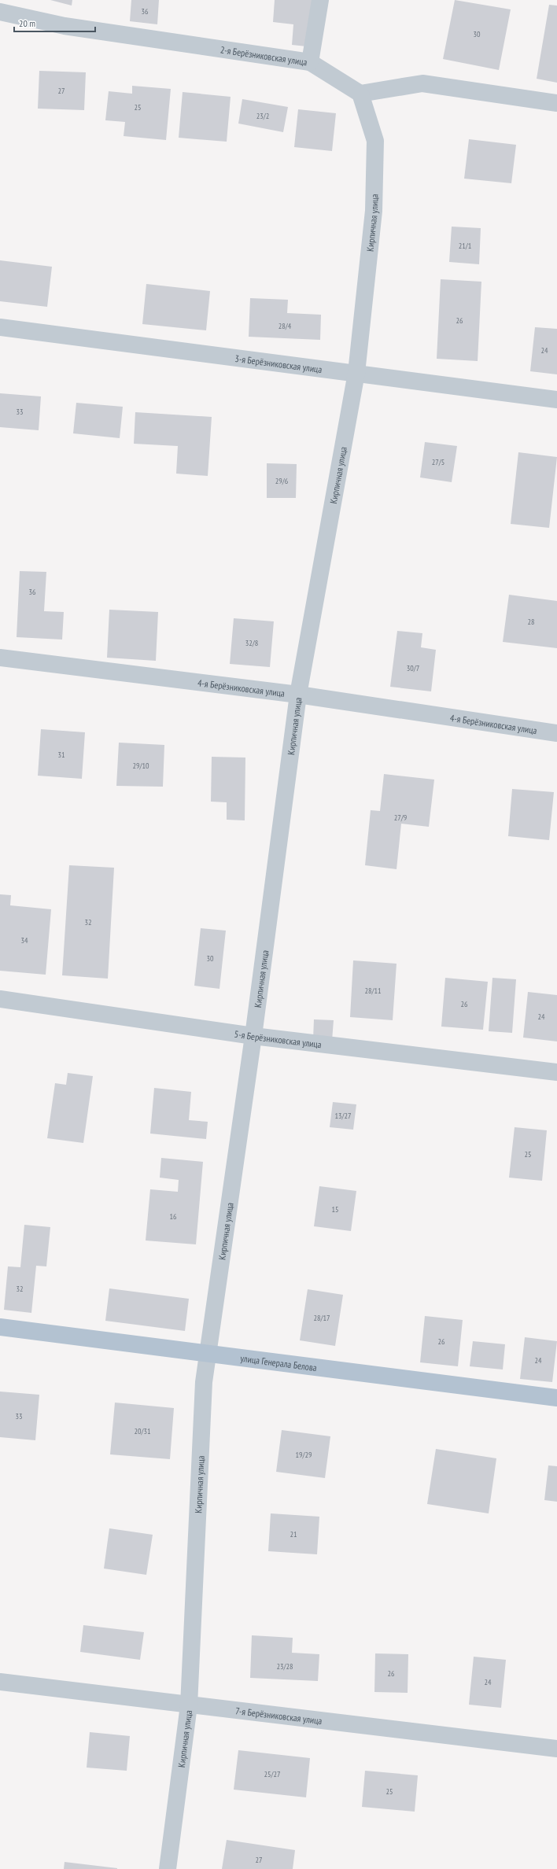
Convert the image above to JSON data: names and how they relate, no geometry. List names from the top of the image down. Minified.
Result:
{"streets":{"main road":["улица Генерала Белова"],"street":["2-я Берёзниковская улица","Кирпичная улица","3-я Берёзниковская улица","4-я Берёзниковская улица","5-я Берёзниковская улица","7-я Берёзниковская улица"]},"crossings":[["2-я Берёзниковская улица","Кирпичная улица"],["Кирпичная улица","3-я Берёзниковская улица"],["Кирпичная улица","4-я Берёзниковская улица"],["Кирпичная улица","5-я Берёзниковская улица"],["Кирпичная улица","улица Генерала Белова"],["Кирпичная улица","7-я Берёзниковская улица"]],"house_numbers":["36","30","27","25","23/2","21/1","26","28/4","24","33","27/5","29/6","36","28","32/8","30/7","31","29/10","27/9","32","34","30","28/11","26","24","13/27","25","15","16","32","28/17","26","24","33","20/31","19/29","21","23/28","26","24","25/27","25","27"],"scale_bar":"20 m"}
